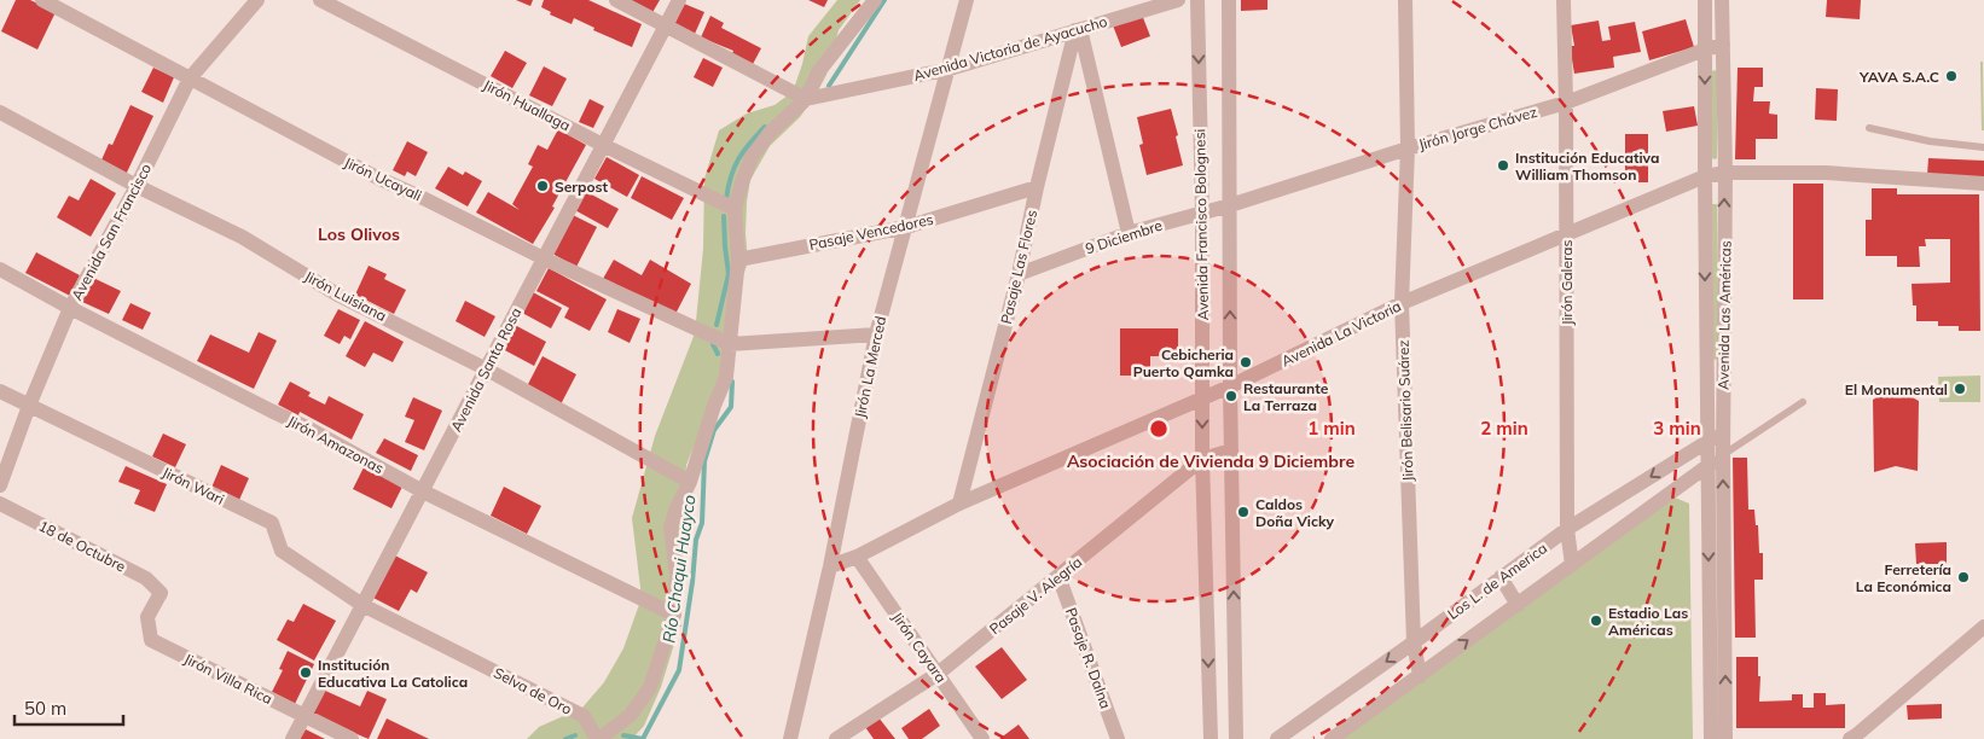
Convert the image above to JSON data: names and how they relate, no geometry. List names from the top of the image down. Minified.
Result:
{"streets":{"street":["Avenida Victoria de Ayacucho","Jirón Huallaga","Jirón Jorge Chávez","Jirón Ucayali","Avenida Francisco Bolognesi","Avenida San Francisco","Pasaje Vencedores","9 Diciembre","Pasaje Las Flores","Jirón Galeras","Jirón Luisiana","Avenida Las Américas","Avenida La Victoria","Jirón La Merced","Avenida Santa Rosa","Jirón Belisario Suárez","Jirón Amazonas","Jirón Wari","18 de Octubre","Los L. de America","Pasaje V. Alegría","Jirón Cayara","Pasaje R. Dalna","Jirón Villa Rica","Selva de Oro"]},"crossings":[["Avenida Victoria de Ayacucho","Pasaje Las Flores"],["Avenida Victoria de Ayacucho","Jirón La Merced"],["Jirón Huallaga","Avenida Santa Rosa"],["Jirón Jorge Chávez","Avenida Francisco Bolognesi"],["Jirón Jorge Chávez","9 Diciembre"],["Jirón Jorge Chávez","Jirón Galeras"],["Jirón Jorge Chávez","Avenida Las Américas"],["Jirón Jorge Chávez","Jirón Belisario Suárez"],["Jirón Ucayali","Avenida San Francisco"],["Jirón Ucayali","Avenida Santa Rosa"],["Avenida Francisco Bolognesi","9 Diciembre"],["Avenida Francisco Bolognesi","Avenida La Victoria"],["Avenida Francisco Bolognesi","Pasaje V. Alegría"],["Avenida San Francisco","Jirón Luisiana"],["Avenida San Francisco","Jirón Amazonas"],["Avenida San Francisco","Jirón Wari"],["Pasaje Vencedores","Pasaje Las Flores"],["Pasaje Vencedores","Jirón La Merced"],["9 Diciembre","Pasaje Las Flores"],["Pasaje Las Flores","Avenida La Victoria"],["Jirón Galeras","Avenida La Victoria"],["Jirón Galeras","Los L. de America"],["Jirón Luisiana","Avenida Santa Rosa"],["Avenida Las Américas","Avenida La Victoria"],["Avenida Las Américas","Los L. de America"],["Avenida La Victoria","Jirón La Merced"],["Avenida La Victoria","Jirón Belisario Suárez"],["Avenida La Victoria","Jirón Cayara"],["Avenida Santa Rosa","Jirón Amazonas"],["Avenida Santa Rosa","Jirón Wari"],["Avenida Santa Rosa","Jirón Villa Rica"],["Avenida Santa Rosa","Selva de Oro"],["Jirón Belisario Suárez","Los L. de America"],["Jirón Wari","Selva de Oro"],["18 de Octubre","Jirón Villa Rica"],["Pasaje V. Alegría","Jirón Cayara"],["Pasaje V. Alegría","Pasaje R. Dalna"]],"districts":["Los Olivos","Asociación de Vivienda 9 Diciembre"],"water":["Río Chaqui Huayco"],"places":["YAVA S.A.C","Institución Educativa William Thomson","Serpost","Cebicheria Puerto Qamka","El Monumental","Restaurante La Terraza","Caldos Doña Vicky","Ferretería La Económica","Estadio Las Américas","Institución Educativa La Catolica"],"scale_bar":"50 m","rings":["1 min","2 min","3 min"]}
